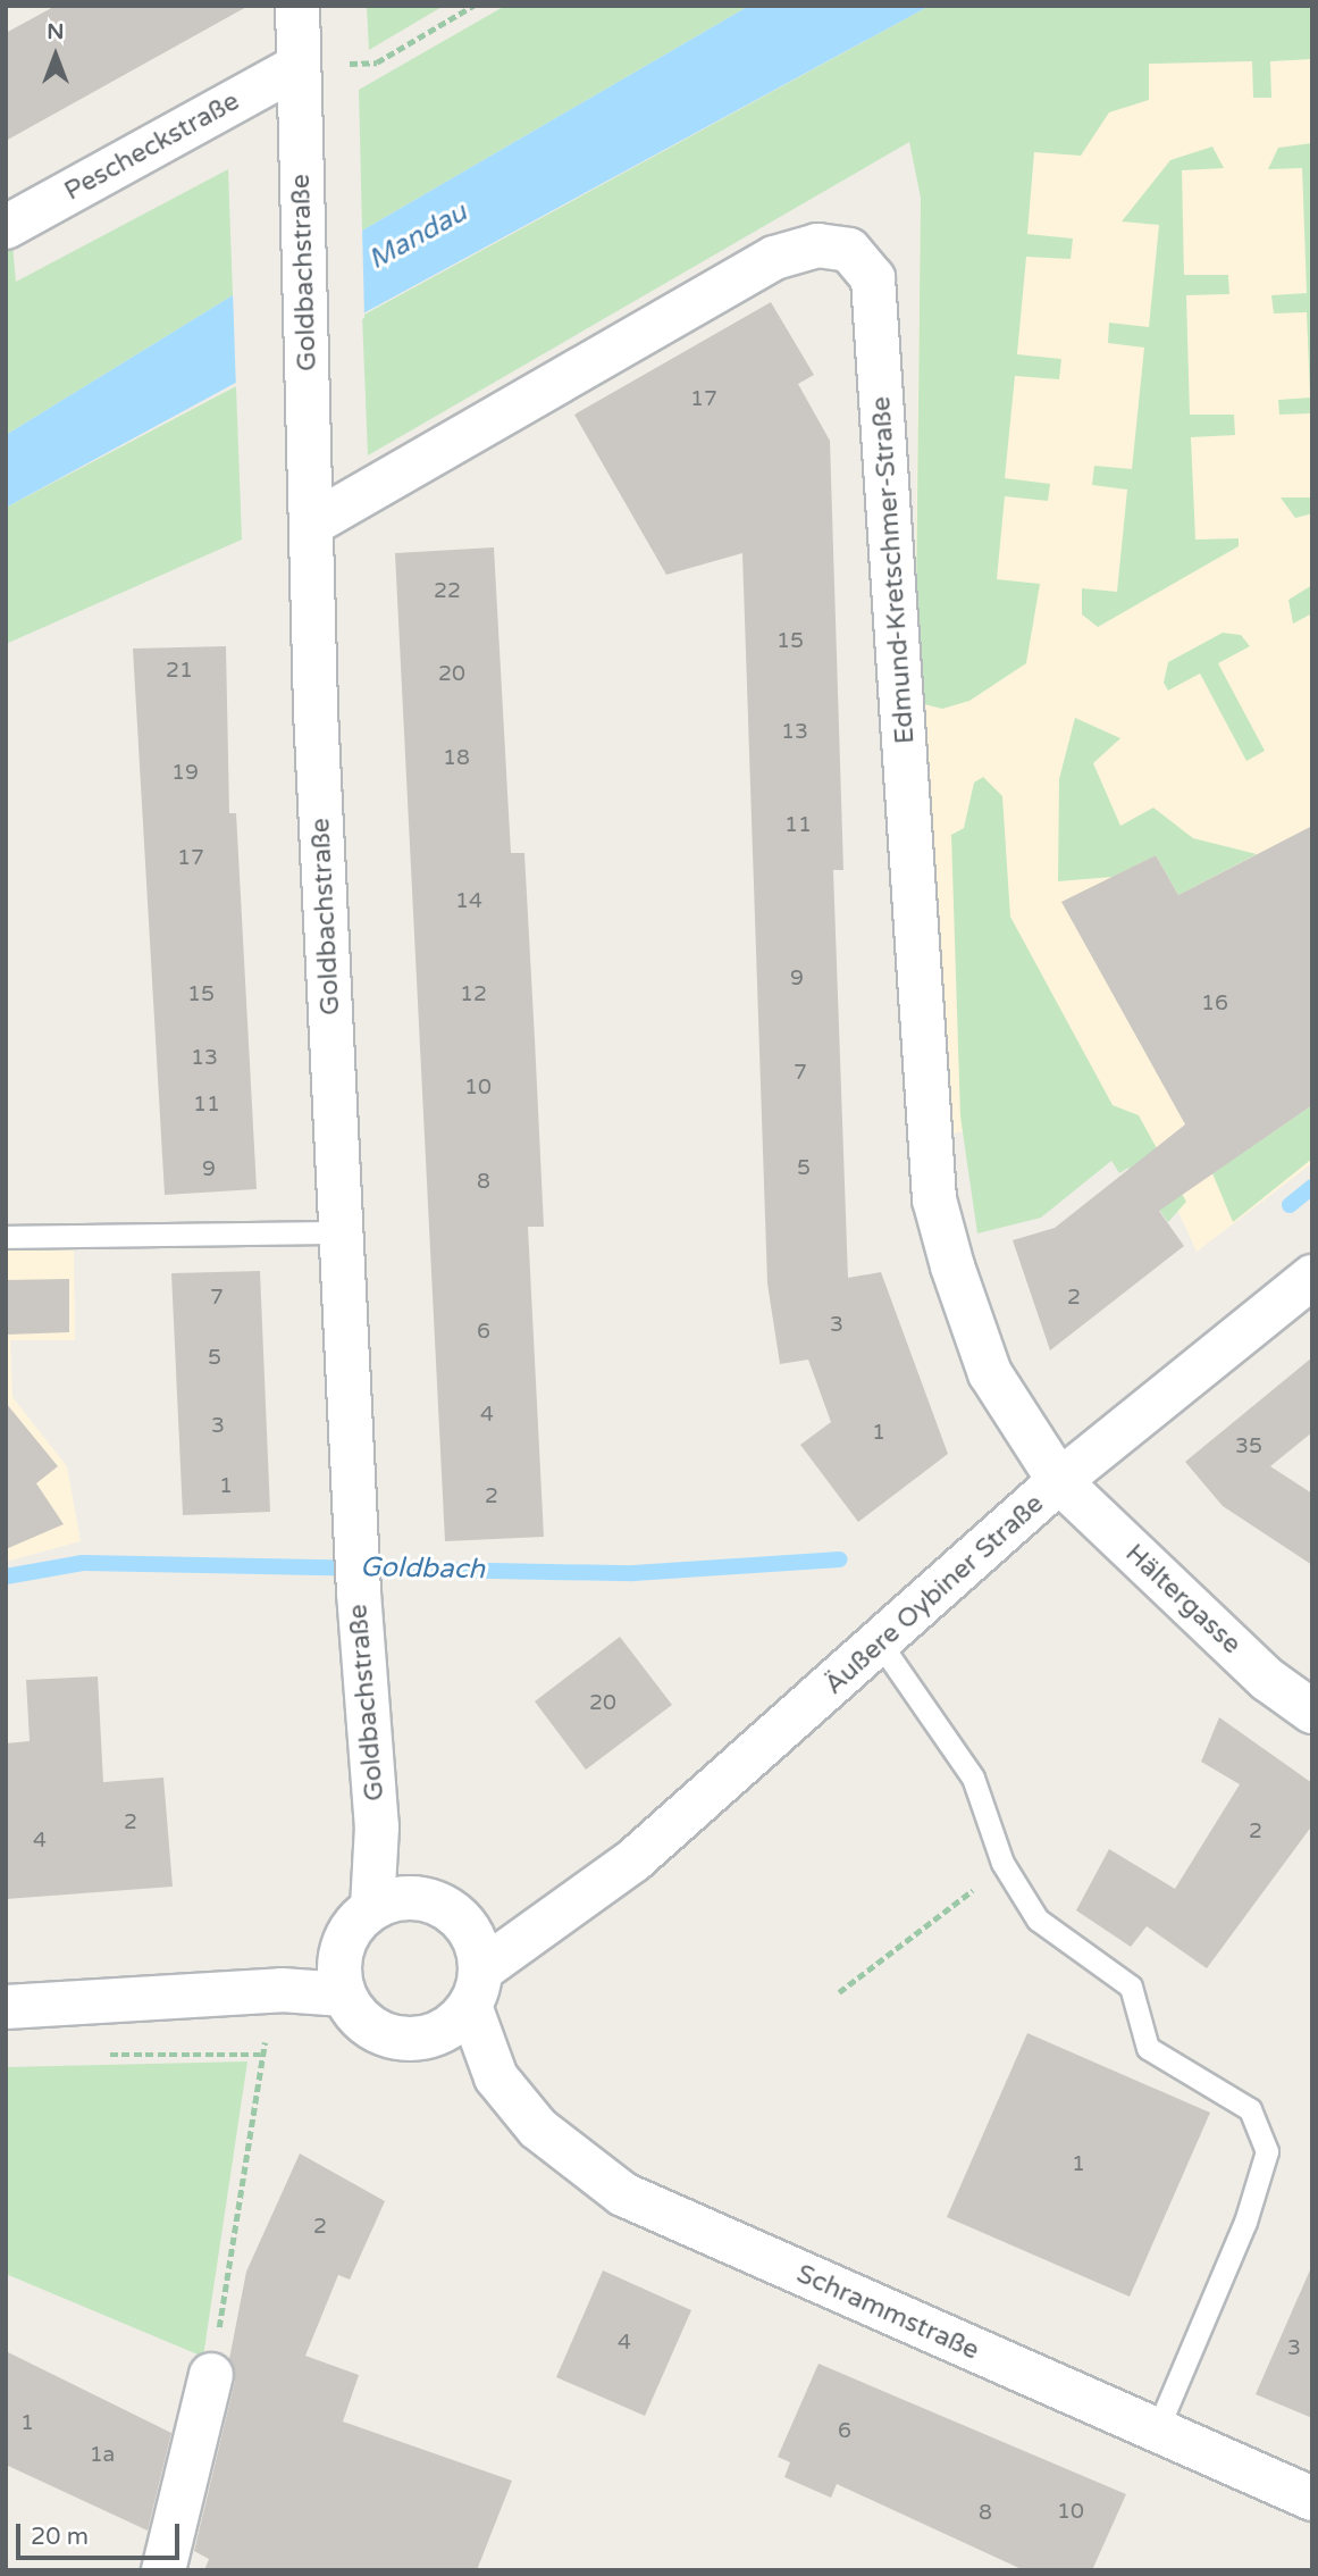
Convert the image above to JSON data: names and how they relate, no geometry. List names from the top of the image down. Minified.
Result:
{"streets":{"street":["Pescheckstraße","Goldbachstraße","Edmund-Kretschmer-Straße","Äußere Oybiner Straße","Hältergasse","Schrammstraße"]},"crossings":[["Pescheckstraße","Goldbachstraße"],["Goldbachstraße","Edmund-Kretschmer-Straße"],["Goldbachstraße","Äußere Oybiner Straße"],["Goldbachstraße","Schrammstraße"],["Edmund-Kretschmer-Straße","Äußere Oybiner Straße"],["Edmund-Kretschmer-Straße","Hältergasse"],["Äußere Oybiner Straße","Hältergasse"],["Äußere Oybiner Straße","Schrammstraße"]],"water":["Mandau","Goldbach"],"house_numbers":["17","22","15","21","20","13","18","19","11","17","14","9","15","12","16","13","7","10","11","5","9","8","7","2","3","6","5","4","3","1","35","1","2","20","2","2","4","1","2","4","3","1","6","1a","10","8"],"scale_bar":"20 m","north":"top"}
